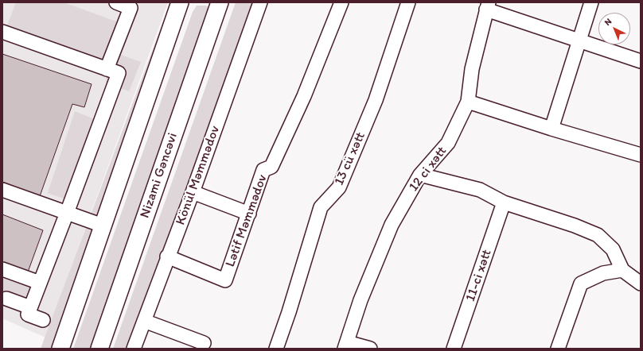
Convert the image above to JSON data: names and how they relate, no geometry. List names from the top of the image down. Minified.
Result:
{"streets":{"main road":["Nizami Gəncəvi"],"street":["13 cü xətt","12 ci xətt","Könül Məmmədov","Lətif Məmmədov","11-ci xətt"]},"crossings":[["Könül Məmmədov","Lətif Məmmədov"]],"north":"top left"}
